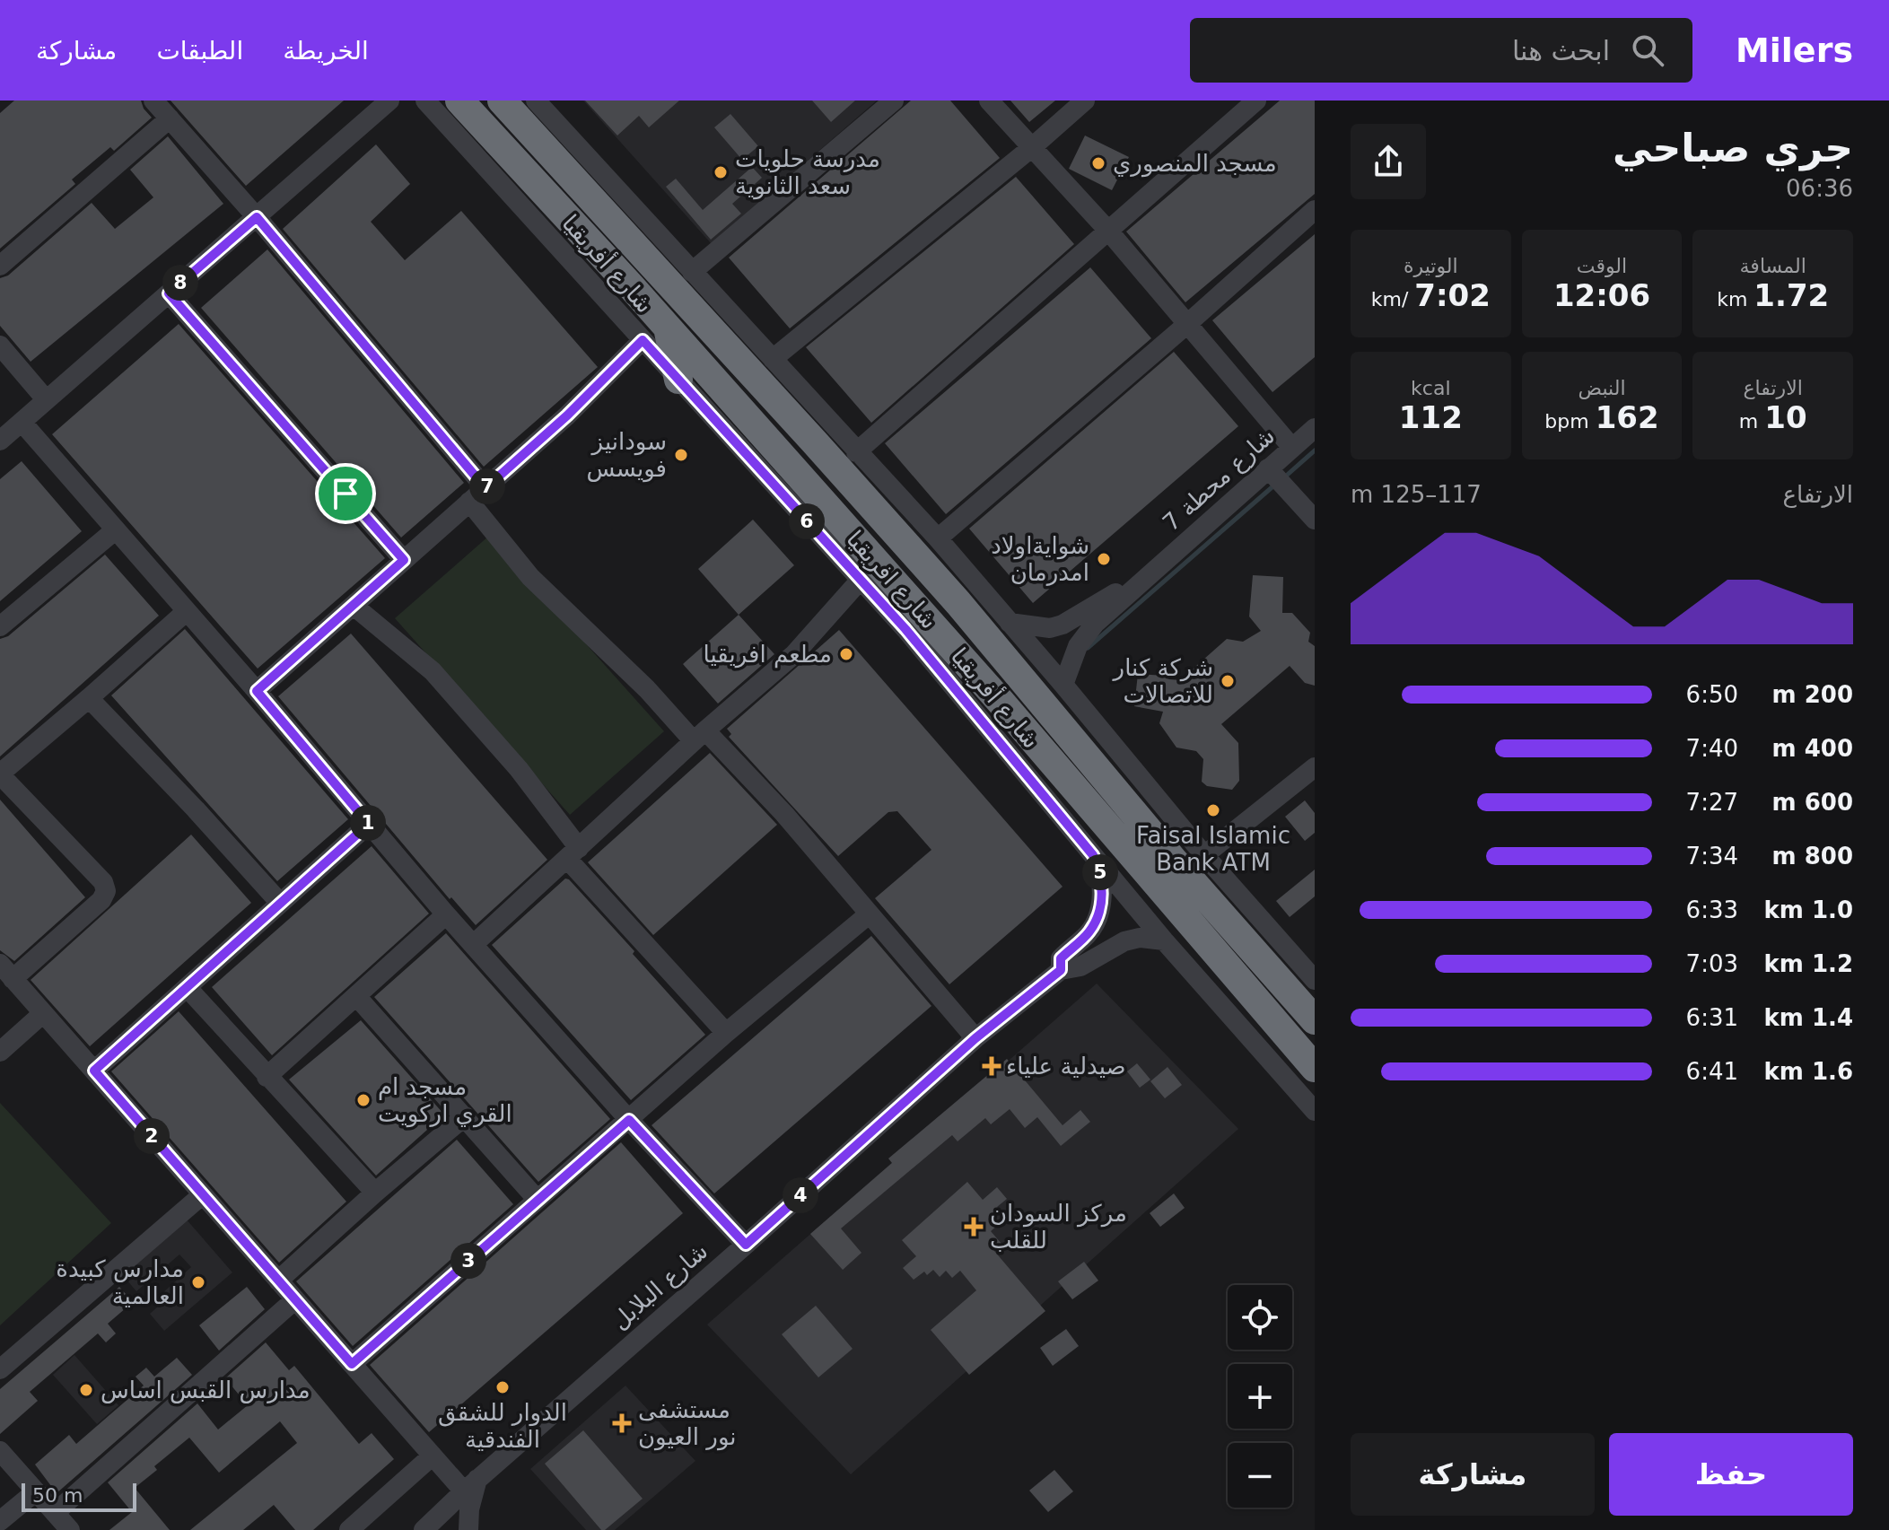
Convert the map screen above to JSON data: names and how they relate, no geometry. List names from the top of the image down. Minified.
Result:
{"streets":{"highway":["شارع افريقيا"],"street":["شارع أفريقيا","شارع محطة 7","شارع البلابل"]},"crossings":[["شارع أفريقيا","شارع افريقيا"],["شارع أفريقيا","شارع البلابل"]],"places":{"other":["مسجد المنصوري","مدرسة حلويات سعد الثانوية","سودانيز فويسس","شوايةاولاد امدرمان","مطعم افريقيا","شركة كنار للاتصالات","Faisal Islamic Bank ATM","مسجد ام القري اركويت","مدارس كبيدة العالمية","الدوار للشقق الفندقية","مدارس القبس اساس"],"health":["صيدلية علياء","مركز السودان للقلب","مستشفى نور العيون"]},"scale_bar":"50 m","page":{"header":"Milers","search":"ابحث هنا","nav":["الخريطة","الطبقات","مشاركة"],"heading":["جري صباحي","06:36"],"stats":[["المسافة","1.72 km"],["الوقت","12:06"],["الوتيرة","7:02 /km"],["الارتفاع","10 m"],["النبض","162 bpm"],["kcal","112"]],"pins":["8","7","6","1","5","2","4","3"],"chart":["الارتفاع","117–125 m"],"list":[{"name":"200 m","note":"6:50"},{"name":"400 m","note":"7:40"},{"name":"600 m","note":"7:27"},{"name":"800 m","note":"7:34"},{"name":"1.0 km","note":"6:33"},{"name":"1.2 km","note":"7:03"},{"name":"1.4 km","note":"6:31"},{"name":"1.6 km","note":"6:41"}],"map_buttons":["+","−"],"buttons":["حفظ","مشاركة"],"scale":"50 m"}}
